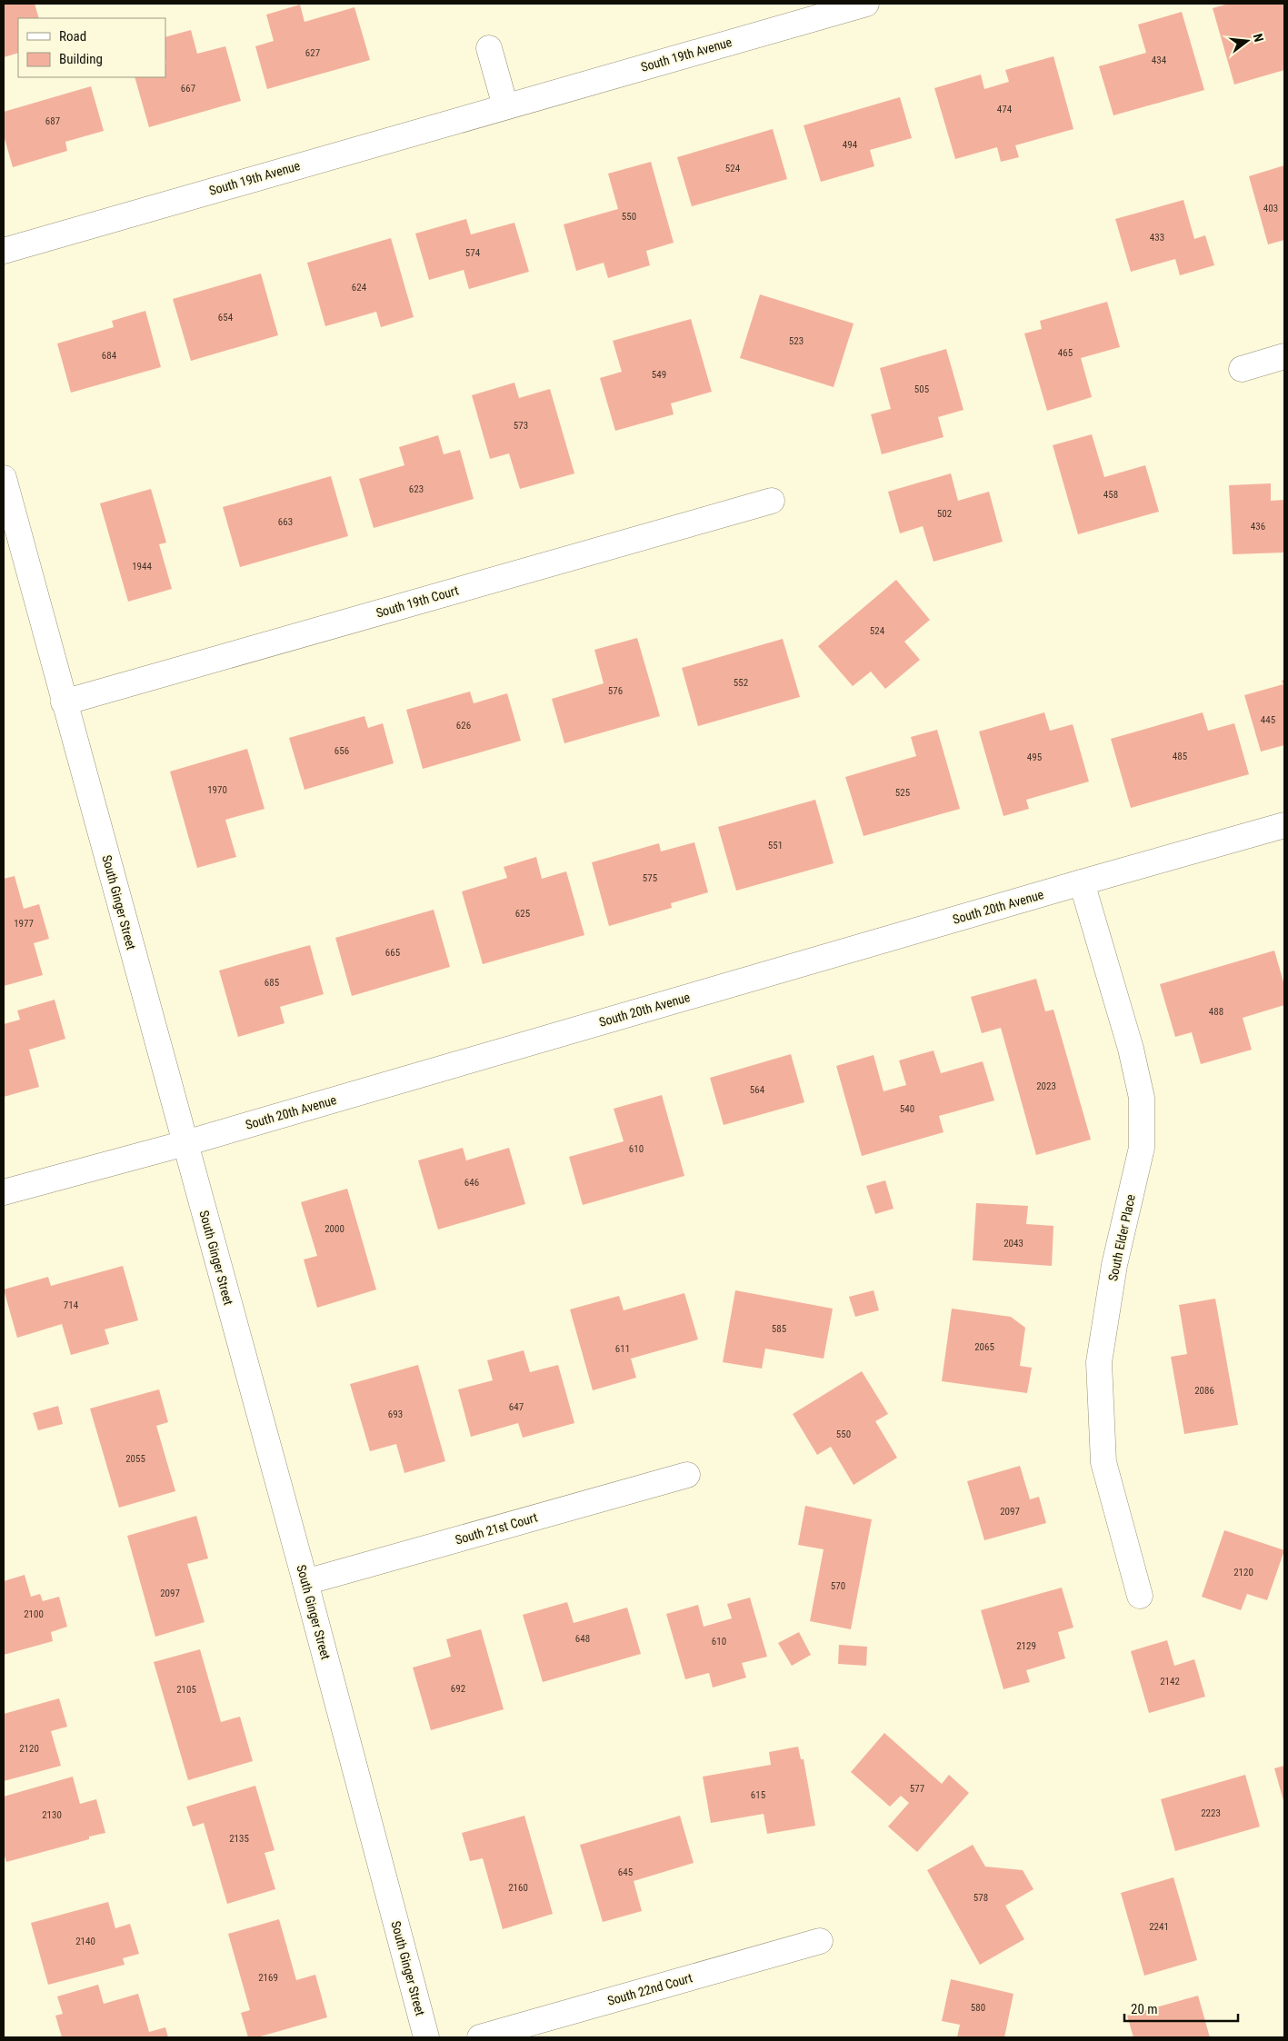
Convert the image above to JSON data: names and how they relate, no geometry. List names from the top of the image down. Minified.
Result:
{"streets":{"street":["South 19th Avenue","South 19th Court","South Ginger Street","South 20th Avenue","South Elder Place","South 21st Court","South 22nd Court"]},"crossings":[["South 19th Court","South Ginger Street"],["South Ginger Street","South 20th Avenue"],["South Ginger Street","South 21st Court"],["South 20th Avenue","South Elder Place"]],"house_numbers":["627","434","667","474","687","494","524","403","550","433","574","624","654","523","465","684","549","505","573","623","458","502","663","436","1944","524","552","576","445","626","656","485","495","1970","525","551","575","625","1977","665","685","488","2023","564","540","610","646","2000","2043","714","585","2065","611","2086","647","693","550","2055","2097","2120","570","2097","2100","648","610","2129","2142","692","2105","2120","577","615","2223","2130","2135","645","2160","578","2241","2140","2169","580"],"legend":["Road","Building"],"scale_bar":"20 m","north":"right"}
